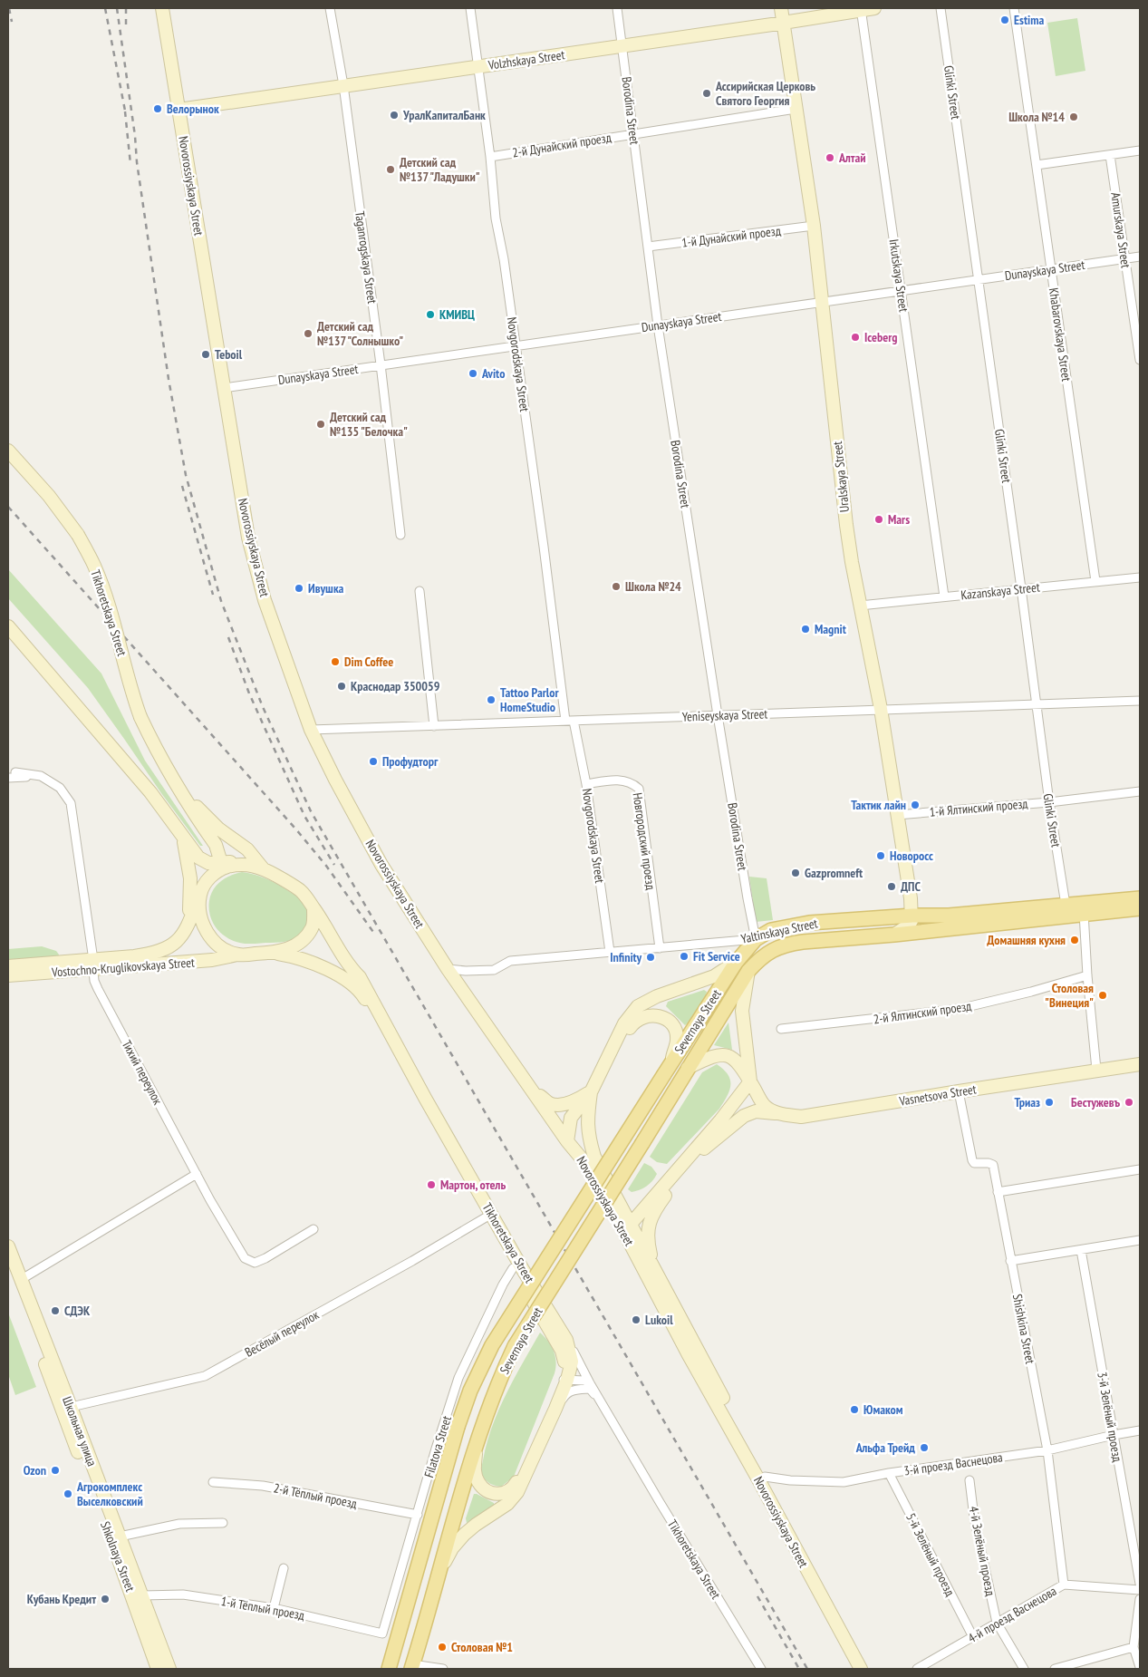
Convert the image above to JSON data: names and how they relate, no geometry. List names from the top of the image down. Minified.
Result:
{"streets":{"main road":["Volzhskaya Street","Novorossiyskaya Street","Uralskaya Street","Tikhoretskaya Street","Yaltinskaya Street","Vostochno-Kruglikovskaya Street","Severnaya Street","Vasnetsova Street","Школьная улица","Shkolnaya Street"],"street":["Glinki Street","Borodina Street","2-й Дунайский проезд","Amurskaya Street","1-й Дунайский проезд","Taganrogskaya Street","Dunayskaya Street","Irkutskaya Street","Khabarovskaya Street","Novgorodskaya Street","Kazanskaya Street","Yeniseyskaya Street","1-й Ялтинский проезд","Новгородский проезд","2-й Ялтинский проезд","Тихий переулок","Shishkina Street","Весёлый переулок","3-й Зелёный проезд","Filatova Street","3-й проезд Васнецова","2-й Тёплый проезд","4-й Зелёный проезд","5-й Зелёный проезд","1-й Тёплый проезд","4-й проезд Васнецова"]},"crossings":[["Volzhskaya Street","Borodina Street"],["Volzhskaya Street","Novorossiyskaya Street"],["Volzhskaya Street","Taganrogskaya Street"],["Volzhskaya Street","Irkutskaya Street"],["Volzhskaya Street","Novgorodskaya Street"],["Volzhskaya Street","Uralskaya Street"],["Glinki Street","Dunayskaya Street"],["Glinki Street","Kazanskaya Street"],["Glinki Street","Yeniseyskaya Street"],["Glinki Street","1-й Ялтинский проезд"],["Glinki Street","Yaltinskaya Street"],["Borodina Street","2-й Дунайский проезд"],["Borodina Street","1-й Дунайский проезд"],["Borodina Street","Dunayskaya Street"],["Borodina Street","Yeniseyskaya Street"],["Borodina Street","Yaltinskaya Street"],["Borodina Street","Severnaya Street"],["2-й Дунайский проезд","Novgorodskaya Street"],["2-й Дунайский проезд","Uralskaya Street"],["Novorossiyskaya Street","Dunayskaya Street"],["Novorossiyskaya Street","Yeniseyskaya Street"],["Novorossiyskaya Street","Yaltinskaya Street"],["Novorossiyskaya Street","Severnaya Street"],["Novorossiyskaya Street","3-й проезд Васнецова"],["Amurskaya Street","Dunayskaya Street"],["1-й Дунайский проезд","Uralskaya Street"],["Taganrogskaya Street","Dunayskaya Street"],["Dunayskaya Street","Irkutskaya Street"],["Dunayskaya Street","Khabarovskaya Street"],["Dunayskaya Street","Novgorodskaya Street"],["Dunayskaya Street","Uralskaya Street"],["Irkutskaya Street","Kazanskaya Street"],["Khabarovskaya Street","Kazanskaya Street"],["Novgorodskaya Street","Yeniseyskaya Street"],["Novgorodskaya Street","Новгородский проезд"],["Novgorodskaya Street","Yaltinskaya Street"],["Uralskaya Street","Kazanskaya Street"],["Uralskaya Street","Yeniseyskaya Street"],["Uralskaya Street","1-й Ялтинский проезд"],["Uralskaya Street","Yaltinskaya Street"],["Tikhoretskaya Street","Vostochno-Kruglikovskaya Street"],["Tikhoretskaya Street","Весёлый переулок"],["Tikhoretskaya Street","Filatova Street"],["Новгородский проезд","Yaltinskaya Street"],["Yaltinskaya Street","Severnaya Street"],["Vostochno-Kruglikovskaya Street","Тихий переулок"],["Vasnetsova Street","Shishkina Street"],["Shishkina Street","3-й проезд Васнецова"],["Shishkina Street","4-й проезд Васнецова"],["Весёлый переулок","Школьная улица"],["Весёлый переулок","Shkolnaya Street"],["3-й Зелёный проезд","3-й проезд Васнецова"],["Школьная улица","Shkolnaya Street"],["Школьная улица","1-й Тёплый проезд"],["Filatova Street","2-й Тёплый проезд"],["Filatova Street","1-й Тёплый проезд"],["3-й проезд Васнецова","5-й Зелёный проезд"],["4-й Зелёный проезд","4-й проезд Васнецова"],["5-й Зелёный проезд","4-й проезд Васнецова"]],"places":["Estima","Ассирийская Церковь Святого Георгия","Велорынок","УралКапиталБанк","Школа №14","Алтай","Детский сад №137 \"Ладушки\"","КМИВЦ","Детский сад №137 \"Солнышко\"","Iceberg","Teboil","Avito","Детский сад №135 \"Белочка\"","Mars","Школа №24","Ивушка","Magnit","Dim Coffee","Краснодар 350059","Tattoo Parlor HomeStudio","Профудторг","Тактик лайн","Новоросс","Gazpromneft","ДПС","Домашняя кухня","Fit Service","Infinity","Столовая \"Винеция\"","Триаз","Бестужевъ","Мартон, отель","СДЭК","Lukoil","Юмаком","Альфа Трейд","Ozon","Агрокомплекс Выселковский","Кубань Кредит","Столовая №1"]}
